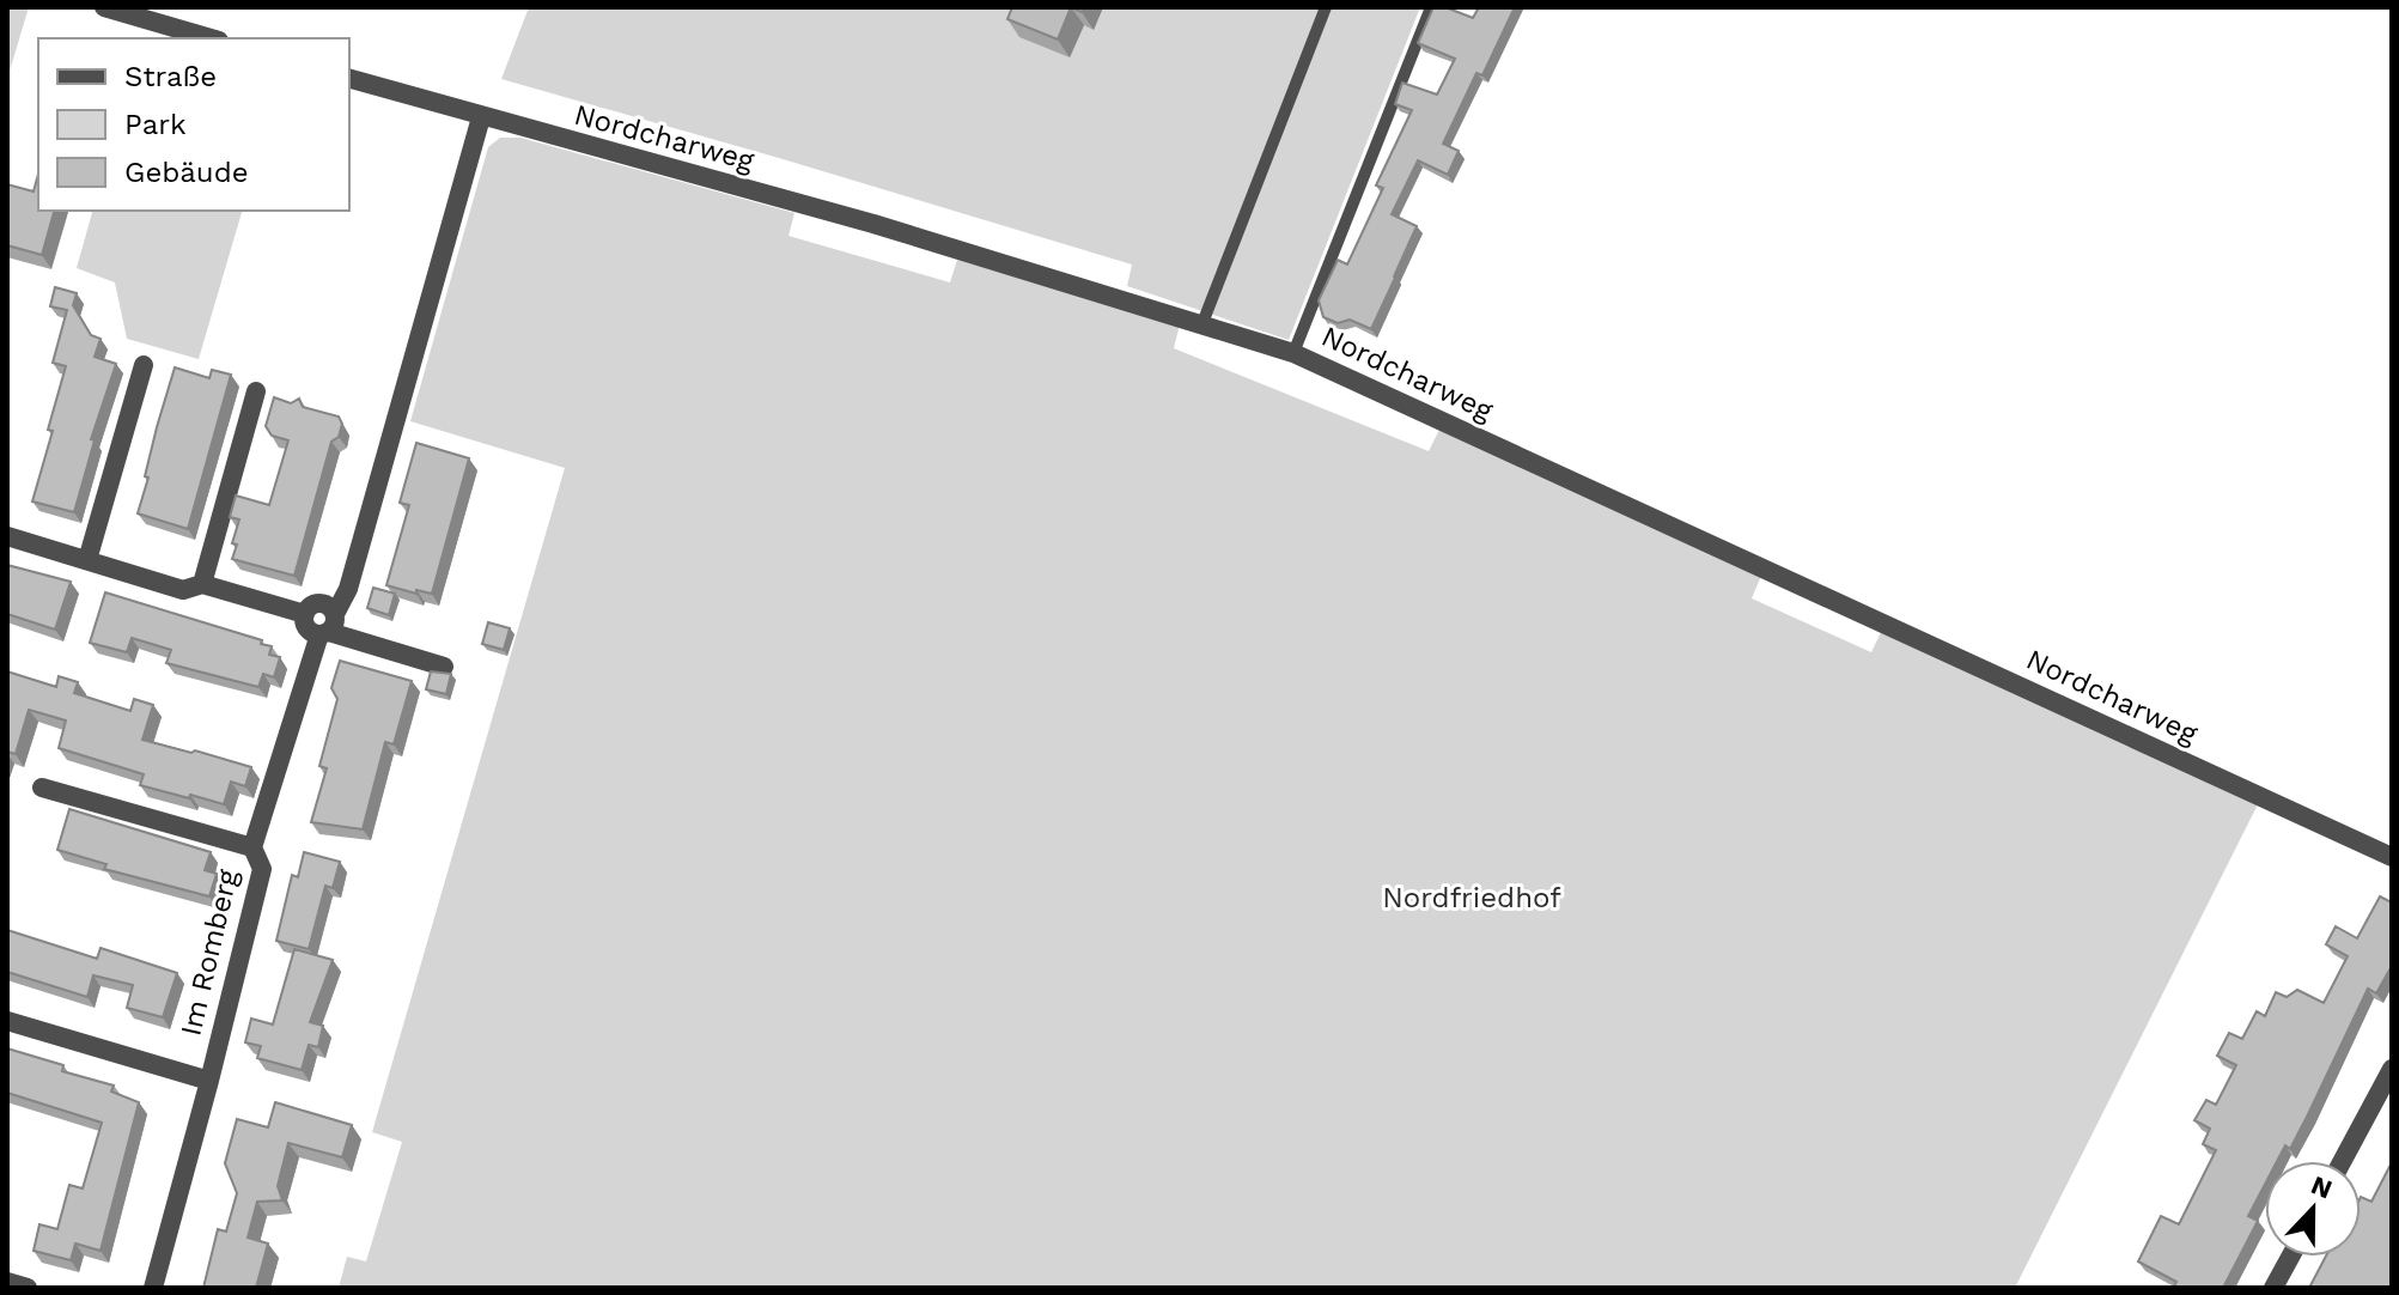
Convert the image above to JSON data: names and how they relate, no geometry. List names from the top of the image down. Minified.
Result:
{"streets":{"street":["Nordcharweg","Im Romberg"]},"crossings":[["Nordcharweg","Im Romberg"]],"parks":["Nordfriedhof"],"legend":["Straße","Park","Gebäude"],"north":"top"}
